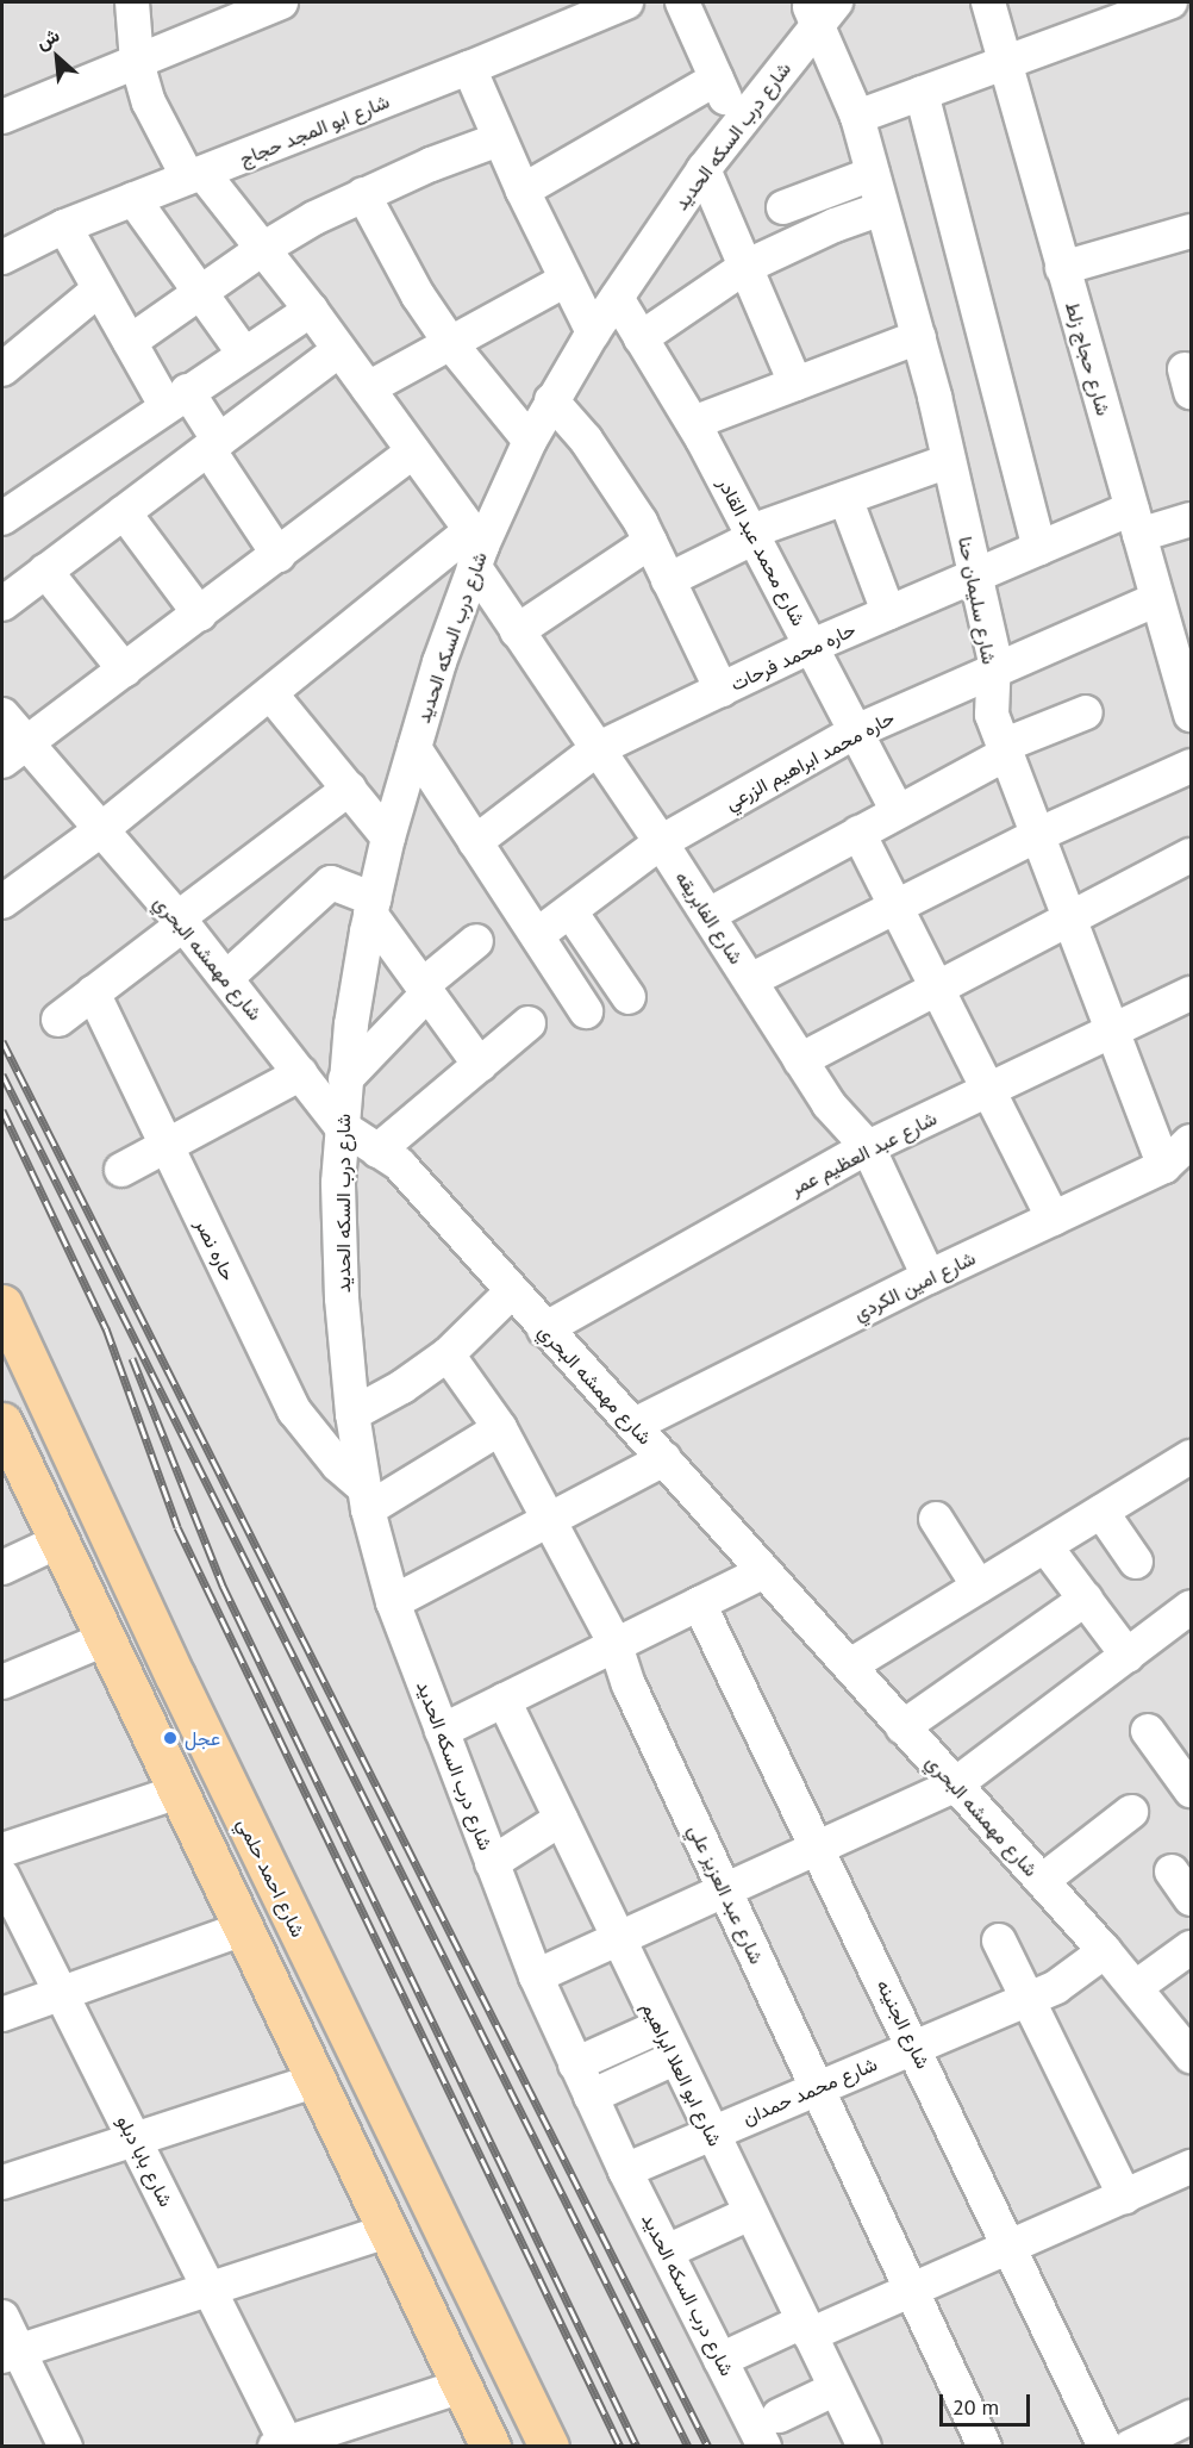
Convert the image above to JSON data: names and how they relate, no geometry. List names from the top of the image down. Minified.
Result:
{"streets":{"main road":["شارع احمد حلمي"],"street":["شارع ابو المجد حجاج","شارع درب السكه الحديد","شارع حجاج زلط","شارع محمد عبد القادر","شارع سليمان حنا","حاره محمد فرحات","حاره محمد ابراهيم الزرعي","شارع الفابريقه","شارع مهمشه البحري","شارع عبد العظيم عمر","حاره نصر","شارع امين الكردي","شارع عبد العزيز علي","شارع الجنينه","شارع ابو العلا ابراهيم","شارع محمد حمدان","شارع بابا دبلو"]},"crossings":[["شارع ابو المجد حجاج","شارع الفابريقه"],["شارع درب السكه الحديد","شارع محمد عبد القادر"],["شارع درب السكه الحديد","شارع سليمان حنا"],["شارع درب السكه الحديد","شارع الفابريقه"],["شارع درب السكه الحديد","شارع مهمشه البحري"],["شارع درب السكه الحديد","حاره نصر"],["شارع درب السكه الحديد","شارع محمد حمدان"],["شارع حجاج زلط","حاره محمد فرحات"],["شارع حجاج زلط","حاره محمد ابراهيم الزرعي"],["شارع محمد عبد القادر","حاره محمد فرحات"],["شارع محمد عبد القادر","حاره محمد ابراهيم الزرعي"],["شارع سليمان حنا","حاره محمد فرحات"],["شارع سليمان حنا","حاره محمد ابراهيم الزرعي"],["شارع سليمان حنا","شارع عبد العظيم عمر"],["شارع سليمان حنا","شارع امين الكردي"],["حاره محمد فرحات","شارع الفابريقه"],["حاره محمد ابراهيم الزرعي","شارع الفابريقه"],["شارع الفابريقه","شارع عبد العظيم عمر"],["شارع الفابريقه","شارع امين الكردي"],["شارع مهمشه البحري","شارع عبد العظيم عمر"],["شارع مهمشه البحري","شارع امين الكردي"],["شارع مهمشه البحري","شارع محمد حمدان"],["شارع عبد العزيز علي","شارع محمد حمدان"],["شارع الجنينه","شارع محمد حمدان"],["شارع ابو العلا ابراهيم","شارع محمد حمدان"]],"places":["عجل"],"scale_bar":"20 m","north":"top left"}
